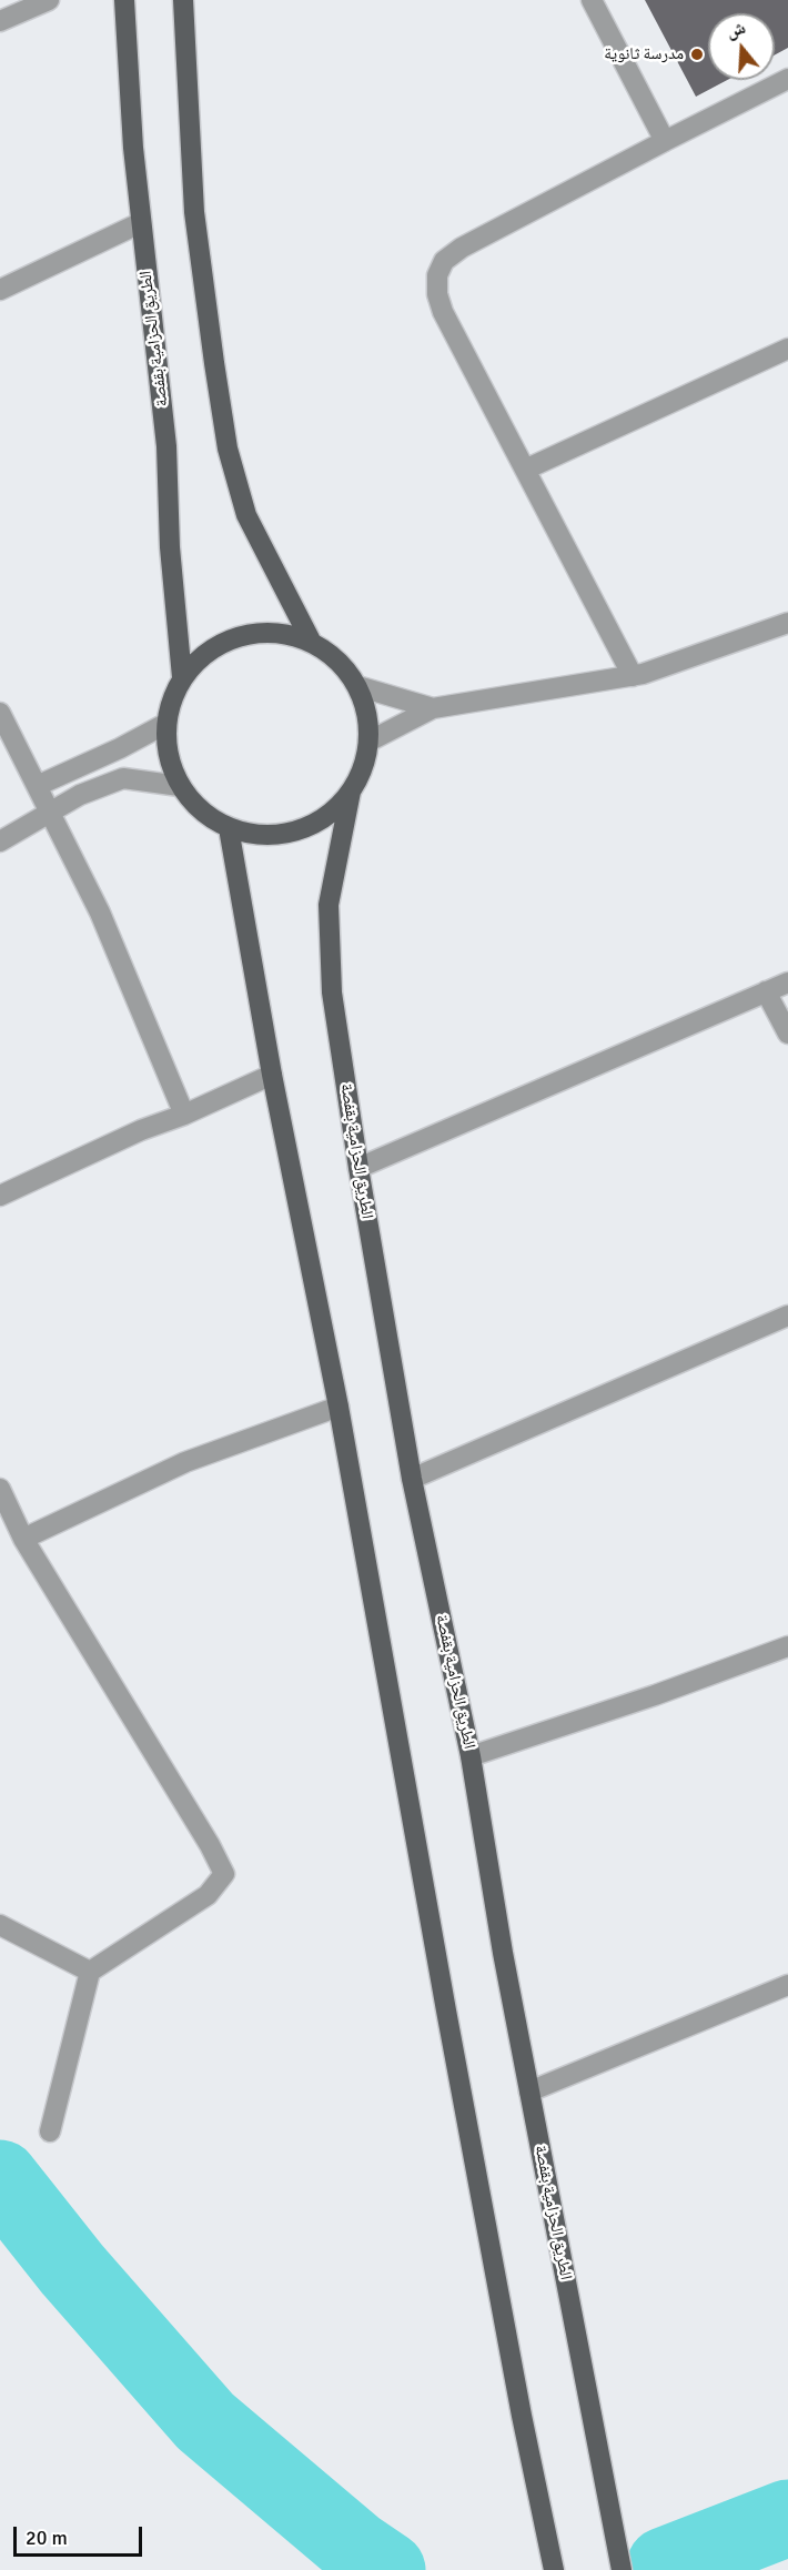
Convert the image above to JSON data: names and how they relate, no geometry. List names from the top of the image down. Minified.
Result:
{"streets":{"main road":["الطريق الحزامية بقفصة"]},"places":["مدرسة ثانوية"],"scale_bar":"20 m","north":"top"}
